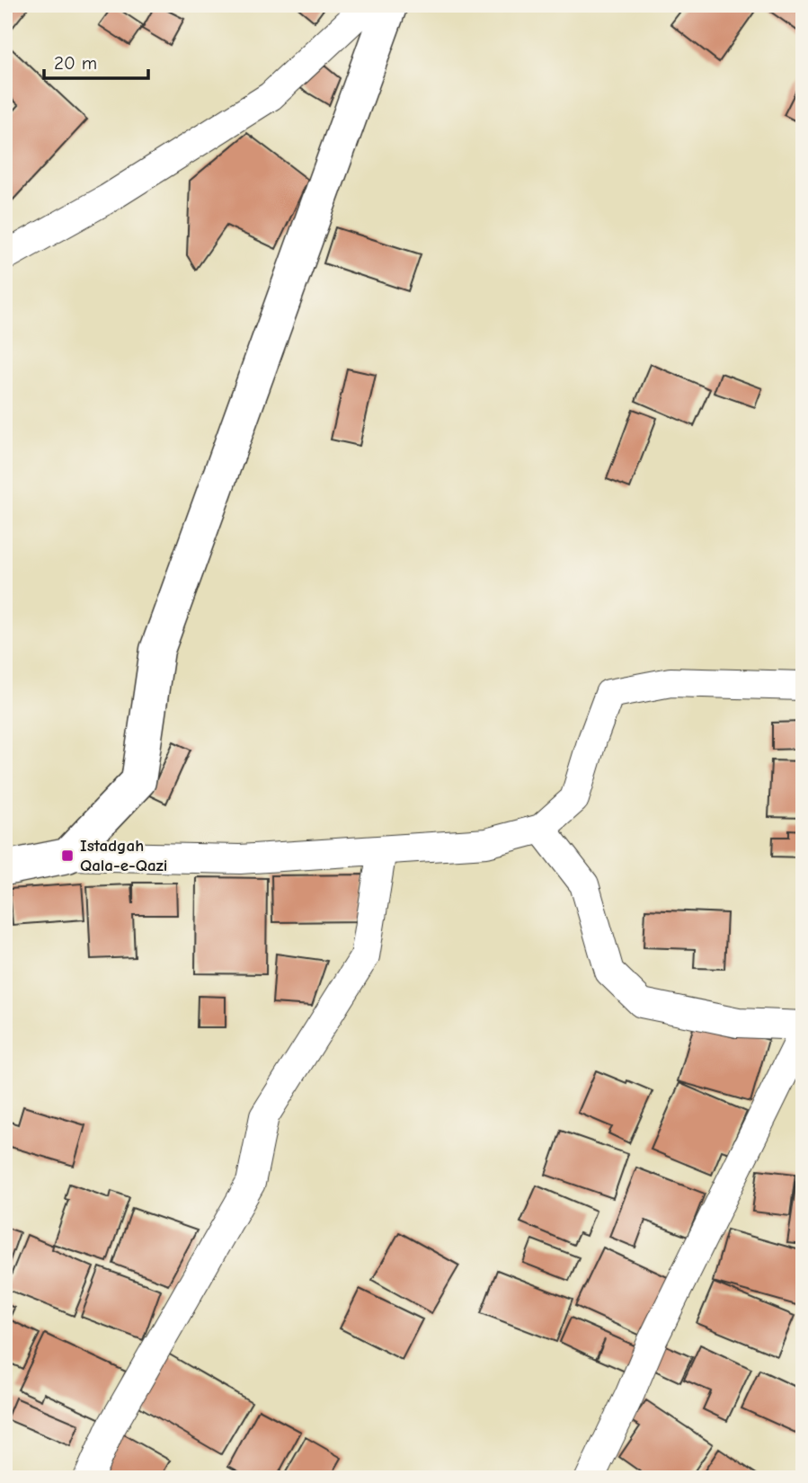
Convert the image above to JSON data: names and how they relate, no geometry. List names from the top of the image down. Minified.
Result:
{"places":{"transit":["Istadgah Qala-e-Qazi"]},"scale_bar":"20 m"}
